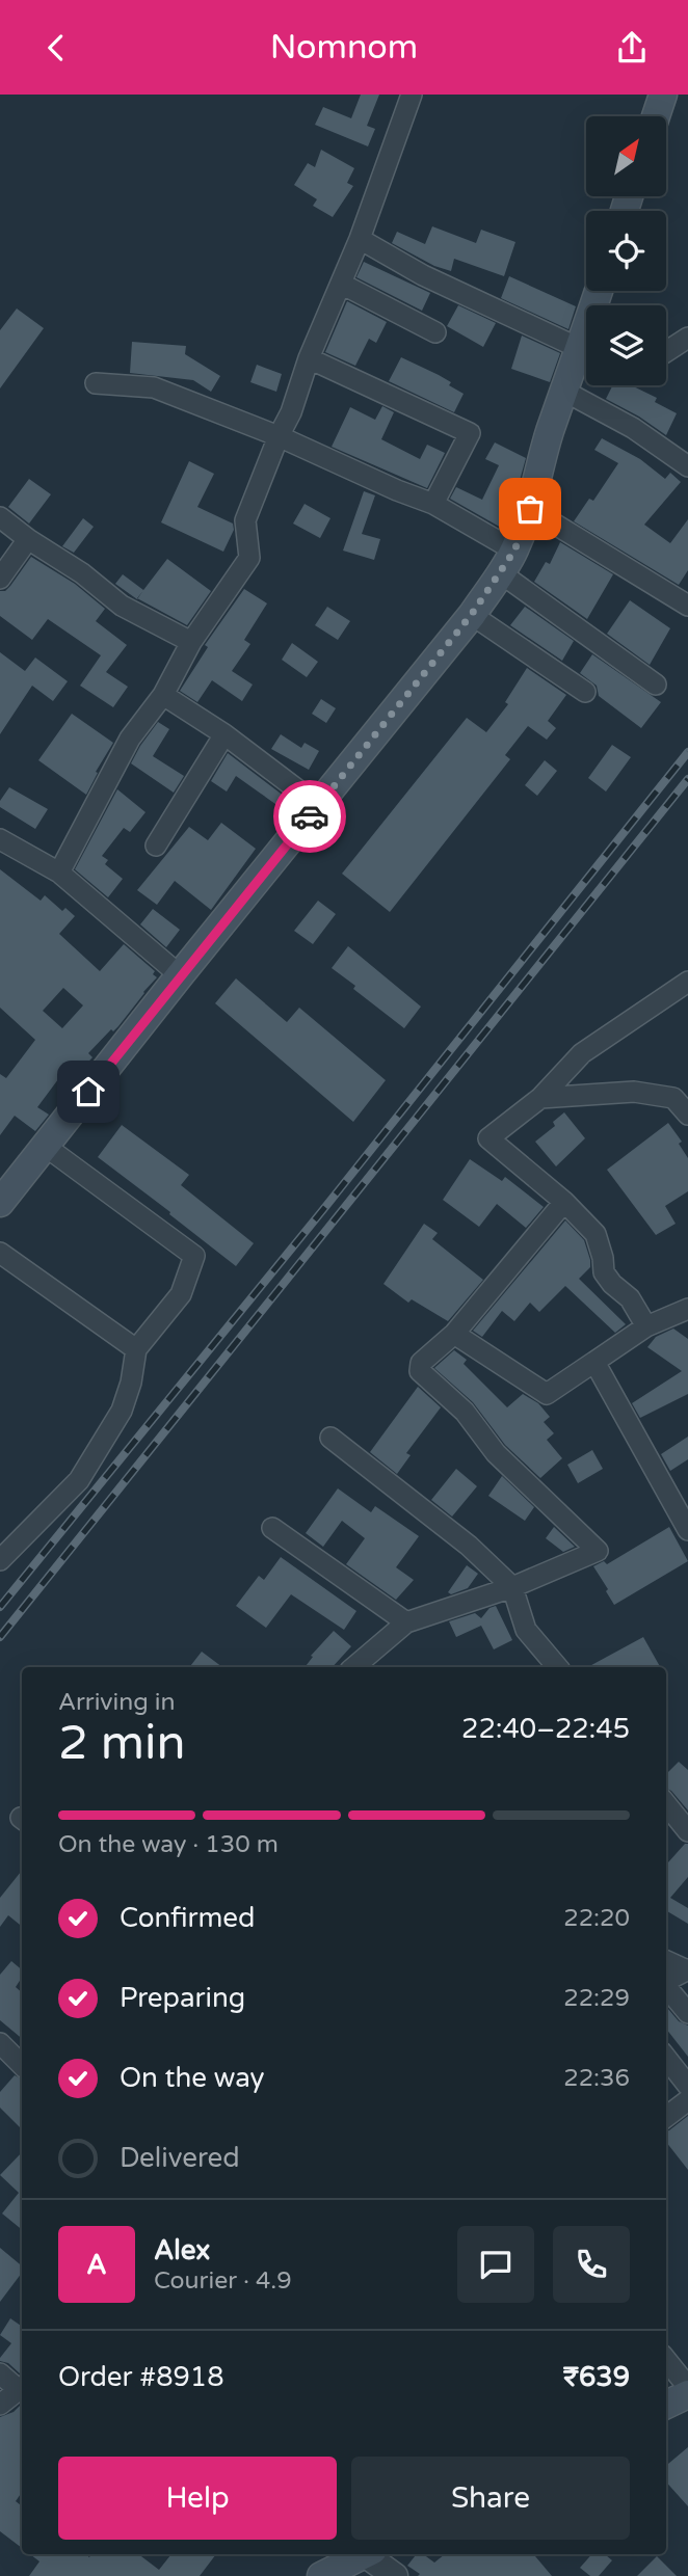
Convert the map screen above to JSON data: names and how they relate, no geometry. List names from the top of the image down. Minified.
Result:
{"north":"top right","page":{"header":"Nomnom","heading":["2 min","Arriving in","22:40–22:45"],"panel":["Alex","Courier · 4.9","Order #8918","₹639"],"bar":"On the way · 130 m","list":[["Confirmed","22:20"],["Preparing","22:29"],["On the way","22:36"],"Delivered"],"round":"A","buttons":["Help","Share"]}}
